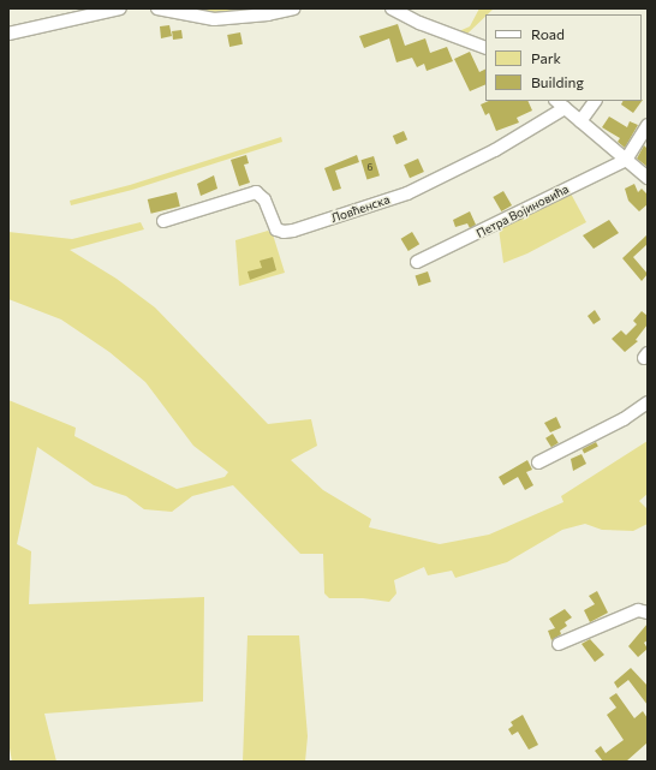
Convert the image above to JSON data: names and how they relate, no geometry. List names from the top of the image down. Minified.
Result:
{"streets":{"street":["Ловћенска","Петра Војиновића"]},"house_numbers":["6"],"legend":["Road","Park","Building"]}
